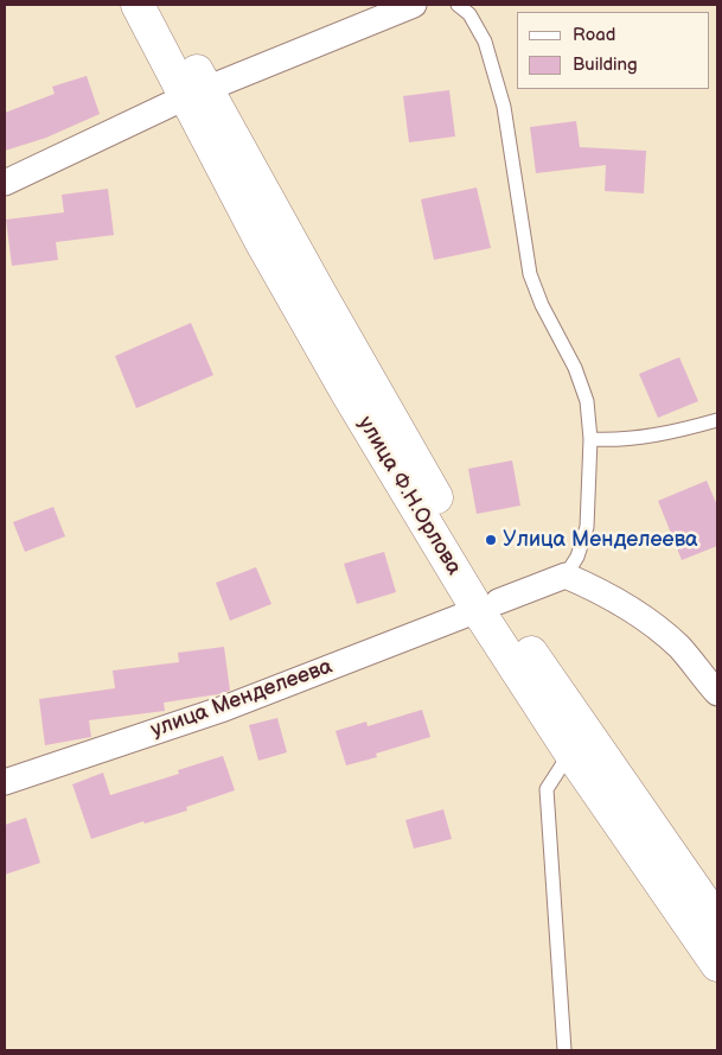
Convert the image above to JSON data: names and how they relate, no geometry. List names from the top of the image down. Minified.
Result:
{"streets":{"street":["улица Ф.Н.Орлова","улица Менделеева"]},"crossings":[["улица Ф.Н.Орлова","улица Менделеева"]],"places":["Улица Менделеева"],"legend":["Road","Building"]}
